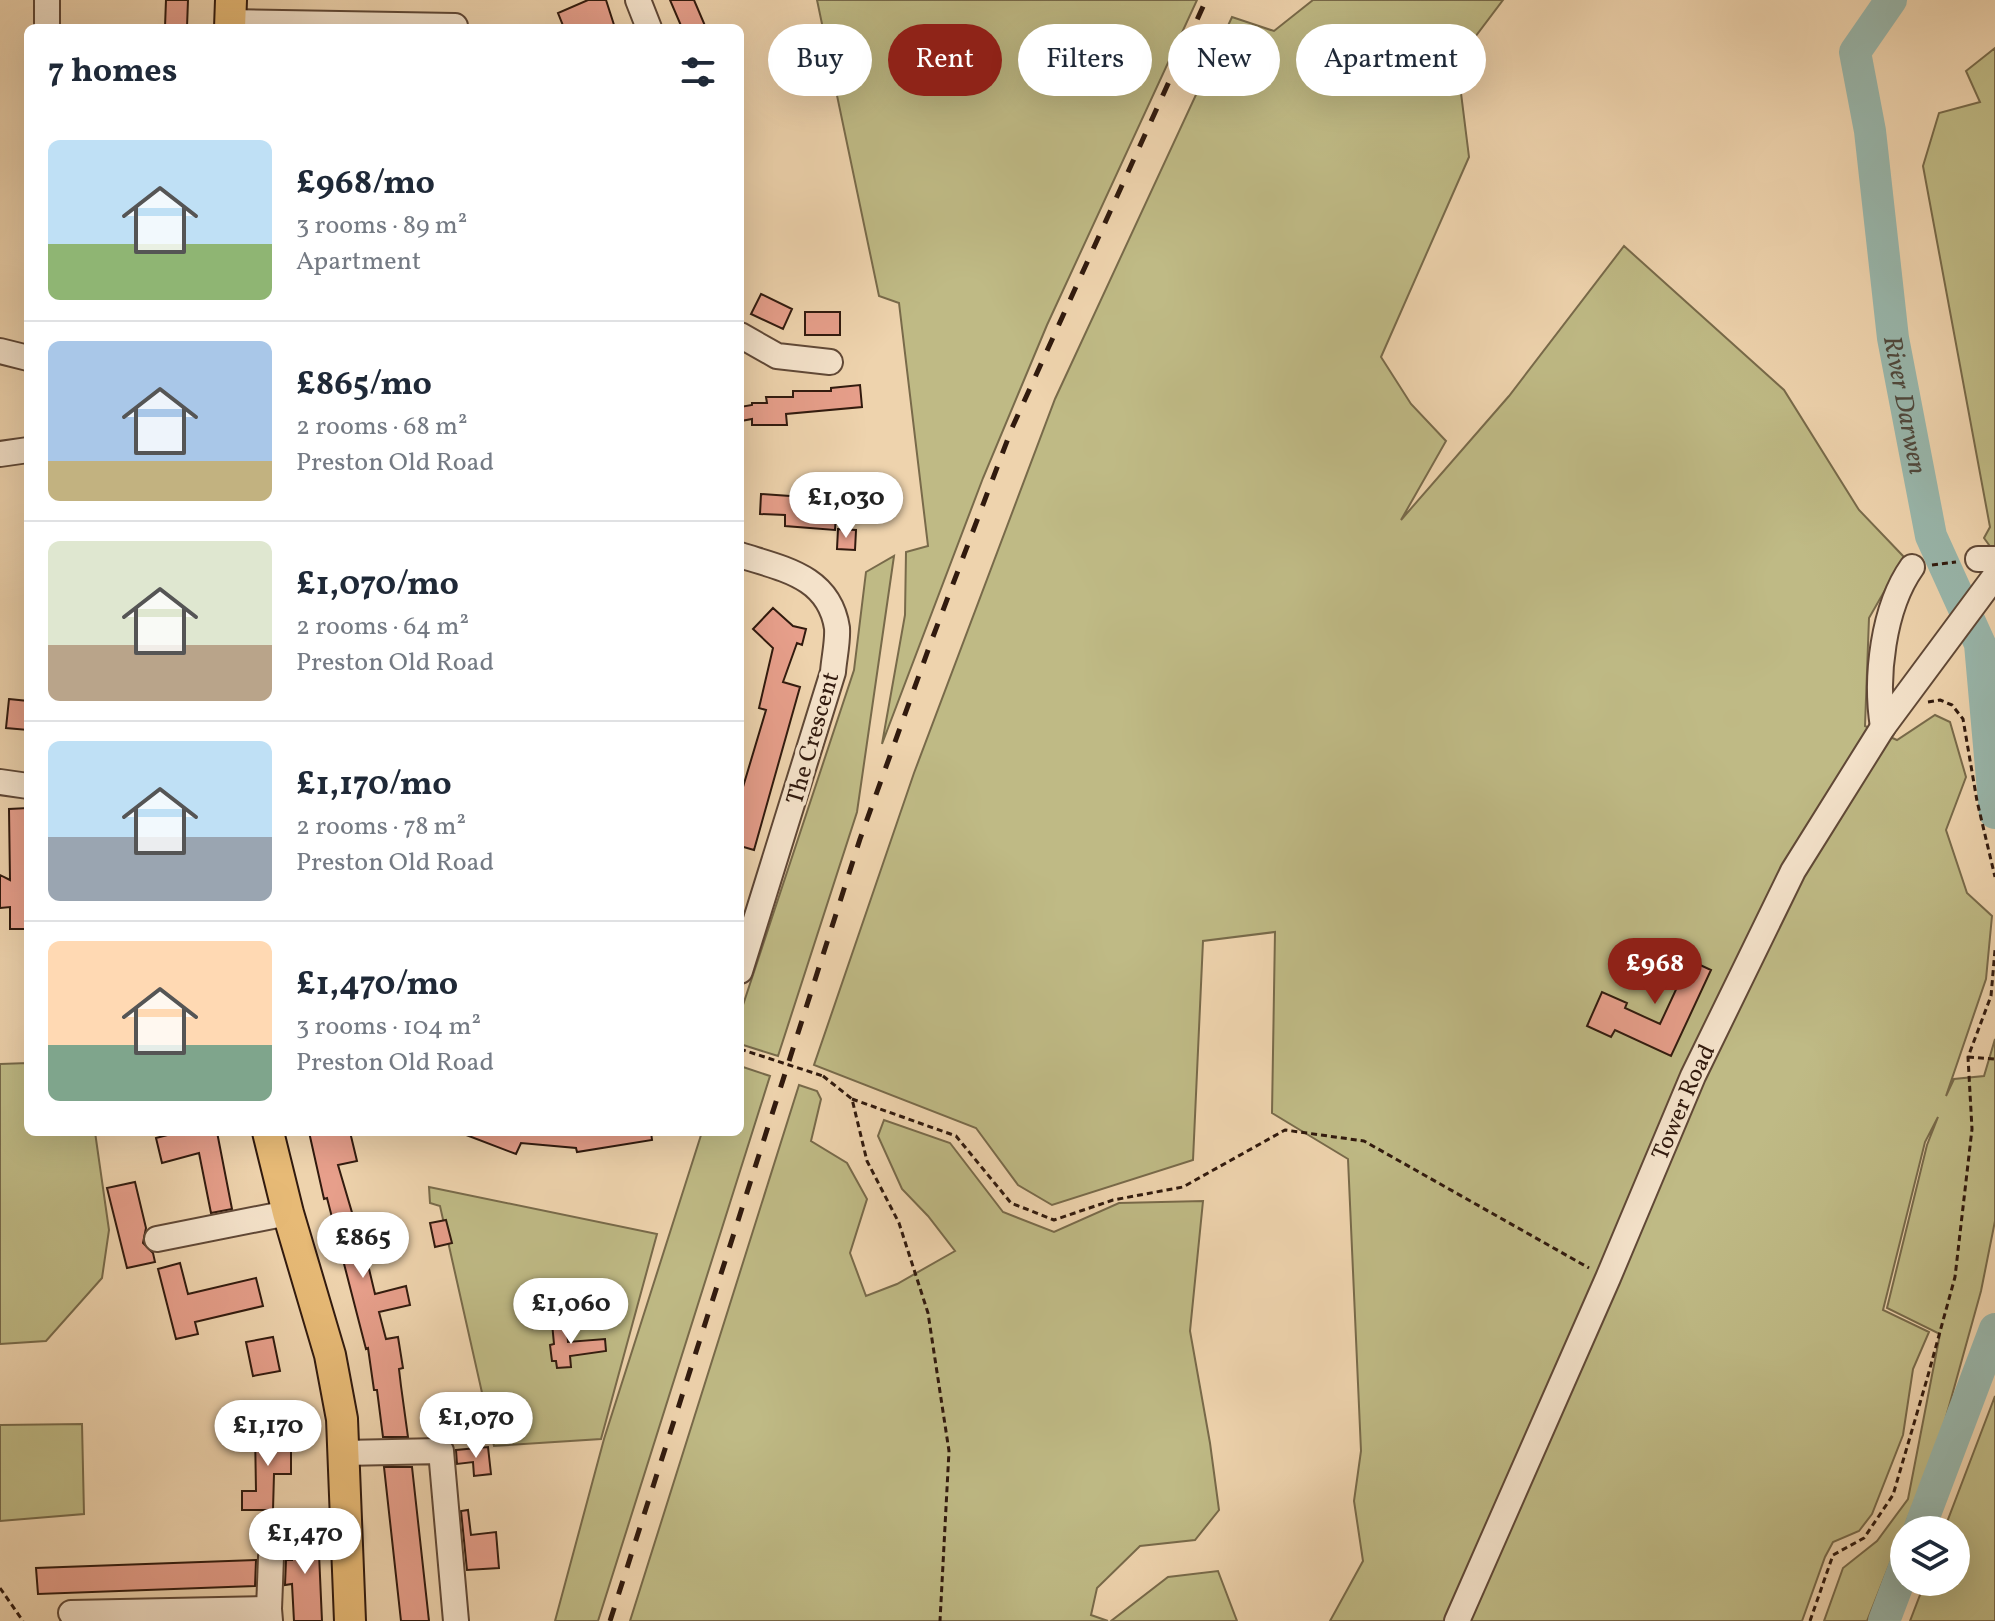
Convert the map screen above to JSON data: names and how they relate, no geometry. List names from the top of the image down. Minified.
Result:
{"streets":{"street":["The Crescent","Tower Road"]},"water":["River Darwen"],"page":{"chip":["Buy","Rent","Filters","New","Apartment"],"heading":"7 homes","list":[{"name":"£968/mo","note":"3 rooms · 89 m² · Apartment"},{"name":"£865/mo","note":"2 rooms · 68 m² · Preston Old Road"},{"name":"£1,070/mo","note":"2 rooms · 64 m² · Preston Old Road"},{"name":"£1,170/mo","note":"2 rooms · 78 m² · Preston Old Road"},{"name":"£1,470/mo","note":"3 rooms · 104 m² · Preston Old Road"}],"price":["£1,030","£968","£865","£1,060","£1,070","£1,170","£1,470"]}}
